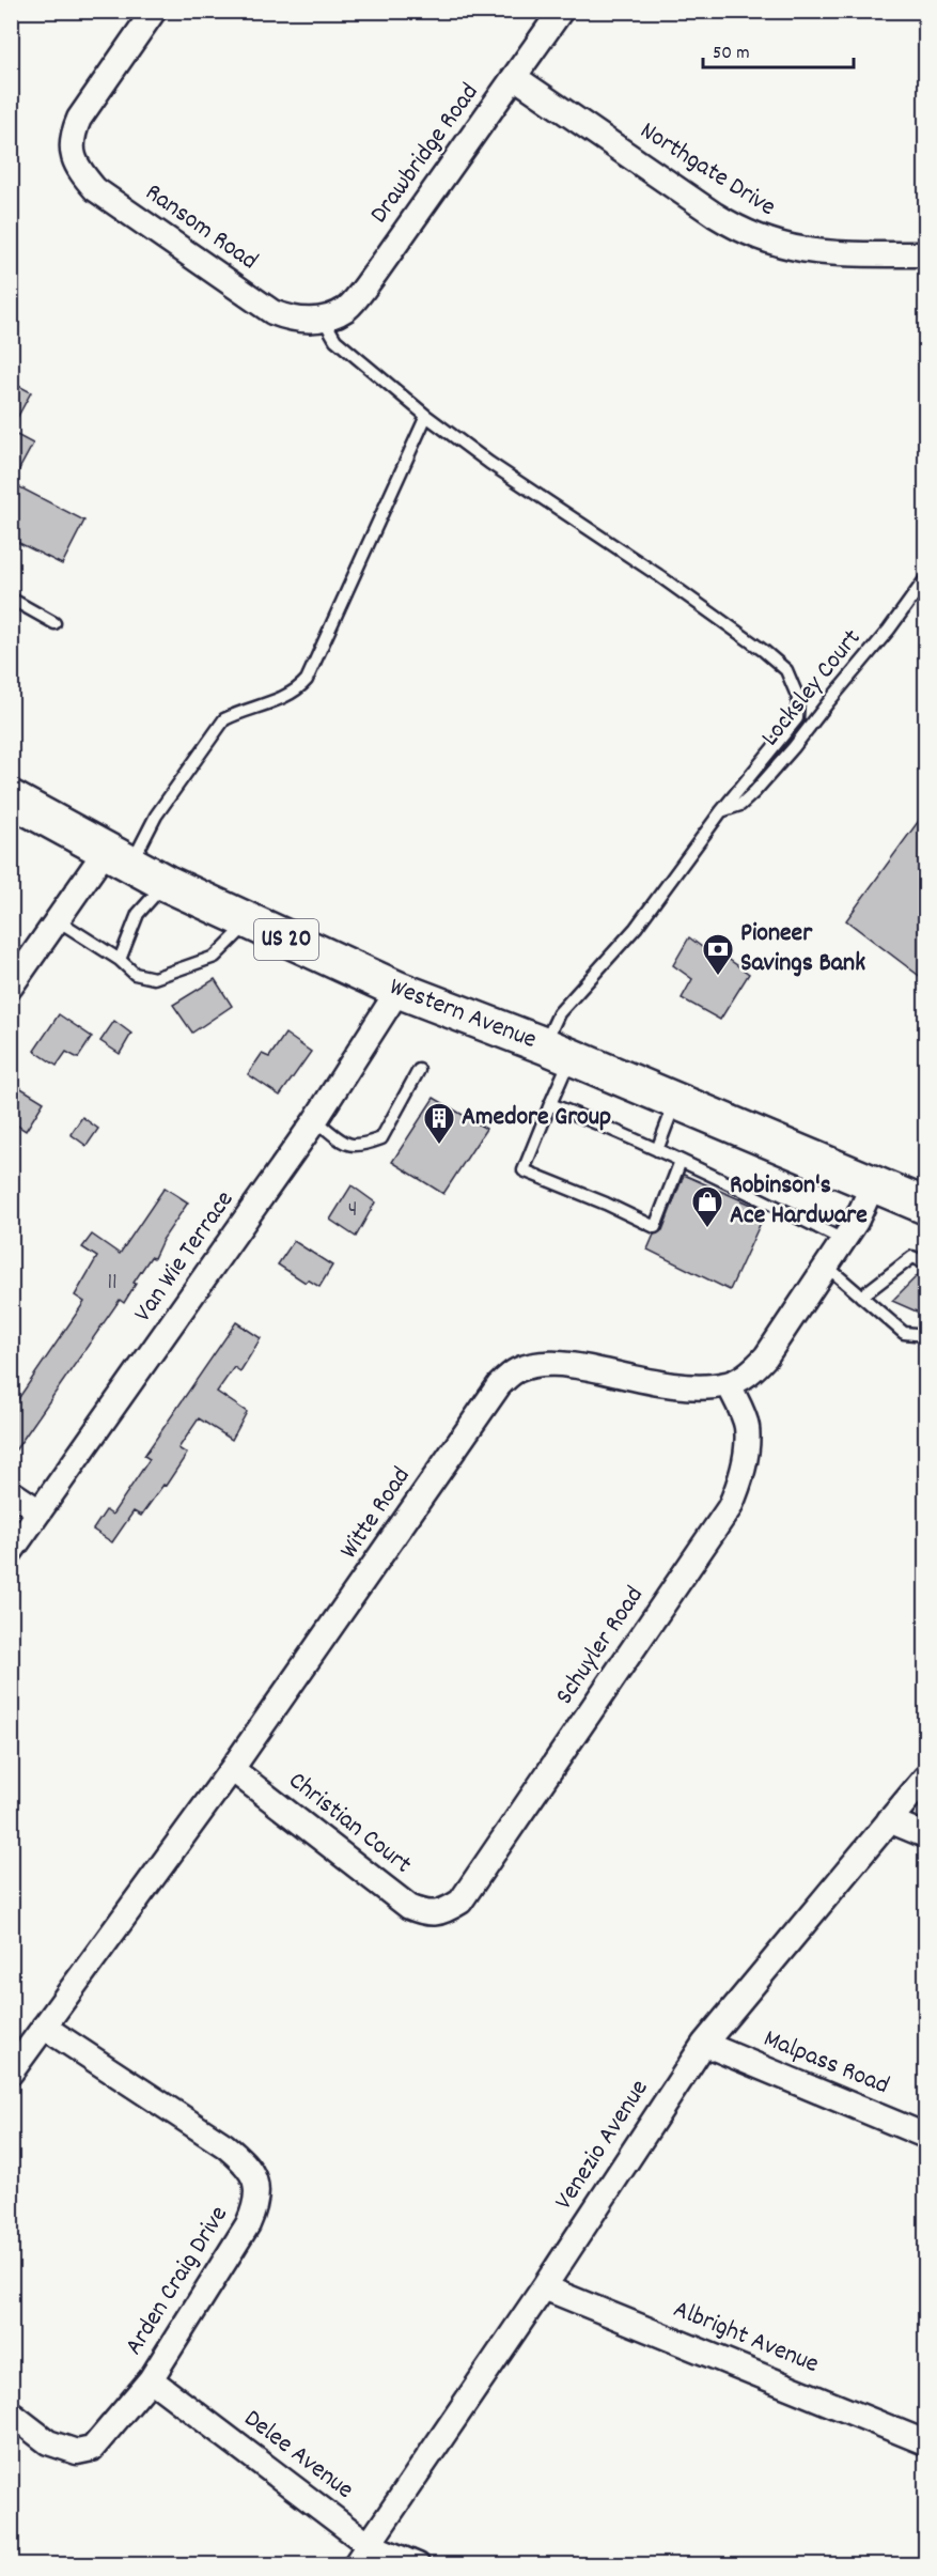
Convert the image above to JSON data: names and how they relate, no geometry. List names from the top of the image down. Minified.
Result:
{"streets":{"main road":["US 20","Western Avenue"],"street":["Drawbridge Road","Northgate Drive","Ransom Road","Van Wie Terrace","Witte Road","Schuyler Road","Christian Court","Malpass Road","Venezio Avenue","Arden Craig Drive","Albright Avenue","Delee Avenue"],"lane":["Locksley Court"]},"crossings":[["Drawbridge Road","Northgate Drive"],["Drawbridge Road","Ransom Road"],["Western Avenue","Van Wie Terrace"],["Western Avenue","Witte Road"],["Witte Road","Schuyler Road"],["Witte Road","Christian Court"],["Witte Road","Arden Craig Drive"],["Schuyler Road","Christian Court"],["Malpass Road","Venezio Avenue"],["Venezio Avenue","Albright Avenue"],["Venezio Avenue","Delee Avenue"],["Arden Craig Drive","Delee Avenue"]],"places":{"bank":["Pioneer Savings Bank"],"building":["Amedore Group"],"shop":["Robinson's Ace Hardware"]},"house_numbers":["4","11"],"scale_bar":"50 m"}
